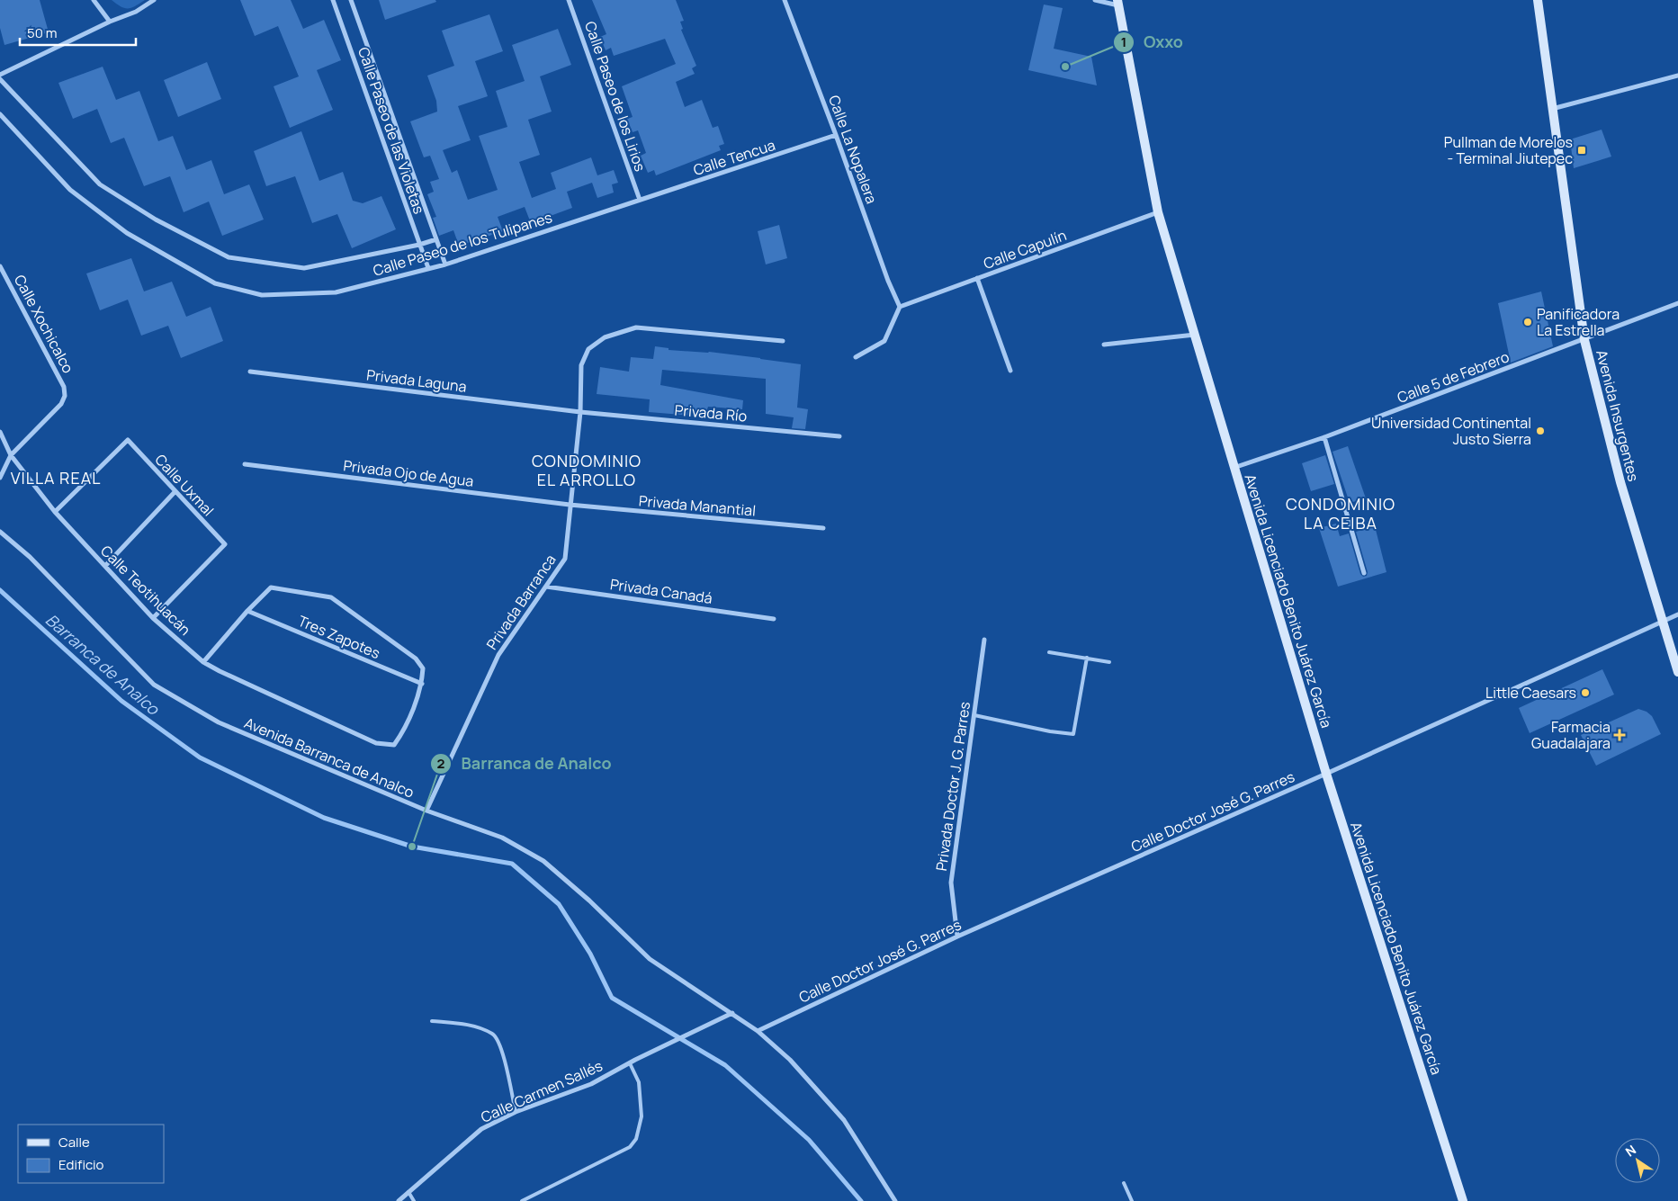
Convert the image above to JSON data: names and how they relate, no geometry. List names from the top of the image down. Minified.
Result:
{"streets":{"main road":["Avenida Insurgentes","Avenida Licenciado Benito Juárez García"],"street":["Calle Paseo de los Lirios","Calle Paseo de las Violetas","Calle La Nopalera","Calle Tencua","Calle Paseo de los Tulipanes","Calle Capulín","Calle Xochicalco","Calle 5 de Febrero","Privada Laguna","Privada Río","Privada Ojo de Agua","Calle Uxmal","Privada Manantial","Calle Teotihuacán","Privada Canadá","Privada Barranca","Tres Zapotes","Avenida Barranca de Analco","Privada Doctor J. G. Parres","Calle Doctor José G. Parres","Calle Carmen Sallés"]},"crossings":[["Calle Paseo de los Lirios","Calle Tencua"],["Calle Paseo de los Lirios","Calle Paseo de los Tulipanes"],["Calle Paseo de las Violetas","Calle Paseo de los Tulipanes"],["Calle La Nopalera","Calle Tencua"],["Calle La Nopalera","Calle Capulín"],["Calle Tencua","Calle Paseo de los Tulipanes"],["Calle Capulín","Avenida Licenciado Benito Juárez García"],["Calle Xochicalco","Calle Teotihuacán"],["Calle 5 de Febrero","Avenida Insurgentes"],["Calle 5 de Febrero","Avenida Licenciado Benito Juárez García"],["Privada Laguna","Privada Río"],["Privada Laguna","Privada Barranca"],["Privada Río","Privada Barranca"],["Avenida Insurgentes","Calle Doctor José G. Parres"],["Privada Ojo de Agua","Privada Manantial"],["Privada Ojo de Agua","Privada Barranca"],["Calle Uxmal","Calle Teotihuacán"],["Privada Manantial","Privada Barranca"],["Calle Teotihuacán","Tres Zapotes"],["Privada Canadá","Privada Barranca"],["Avenida Licenciado Benito Juárez García","Calle Doctor José G. Parres"],["Privada Barranca","Avenida Barranca de Analco"],["Avenida Barranca de Analco","Calle Doctor José G. Parres"],["Avenida Barranca de Analco","Calle Carmen Sallés"],["Privada Doctor J. G. Parres","Calle Doctor José G. Parres"]],"districts":["CONDOMINIO EL ARROLLO","VILLA REAL","CONDOMINIO LA CEIBA"],"water":["Barranca de Analco"],"places":{"other":["Oxxo","Panificadora La Estrella","Universidad Continental Justo Sierra","Little Caesars","Barranca de Analco"],"transit":["Pullman de Morelos - Terminal Jiutepec"],"health":["Farmacia Guadalajara"]},"legend":["Calle","Edificio"],"scale_bar":"50 m","north":"top left"}
